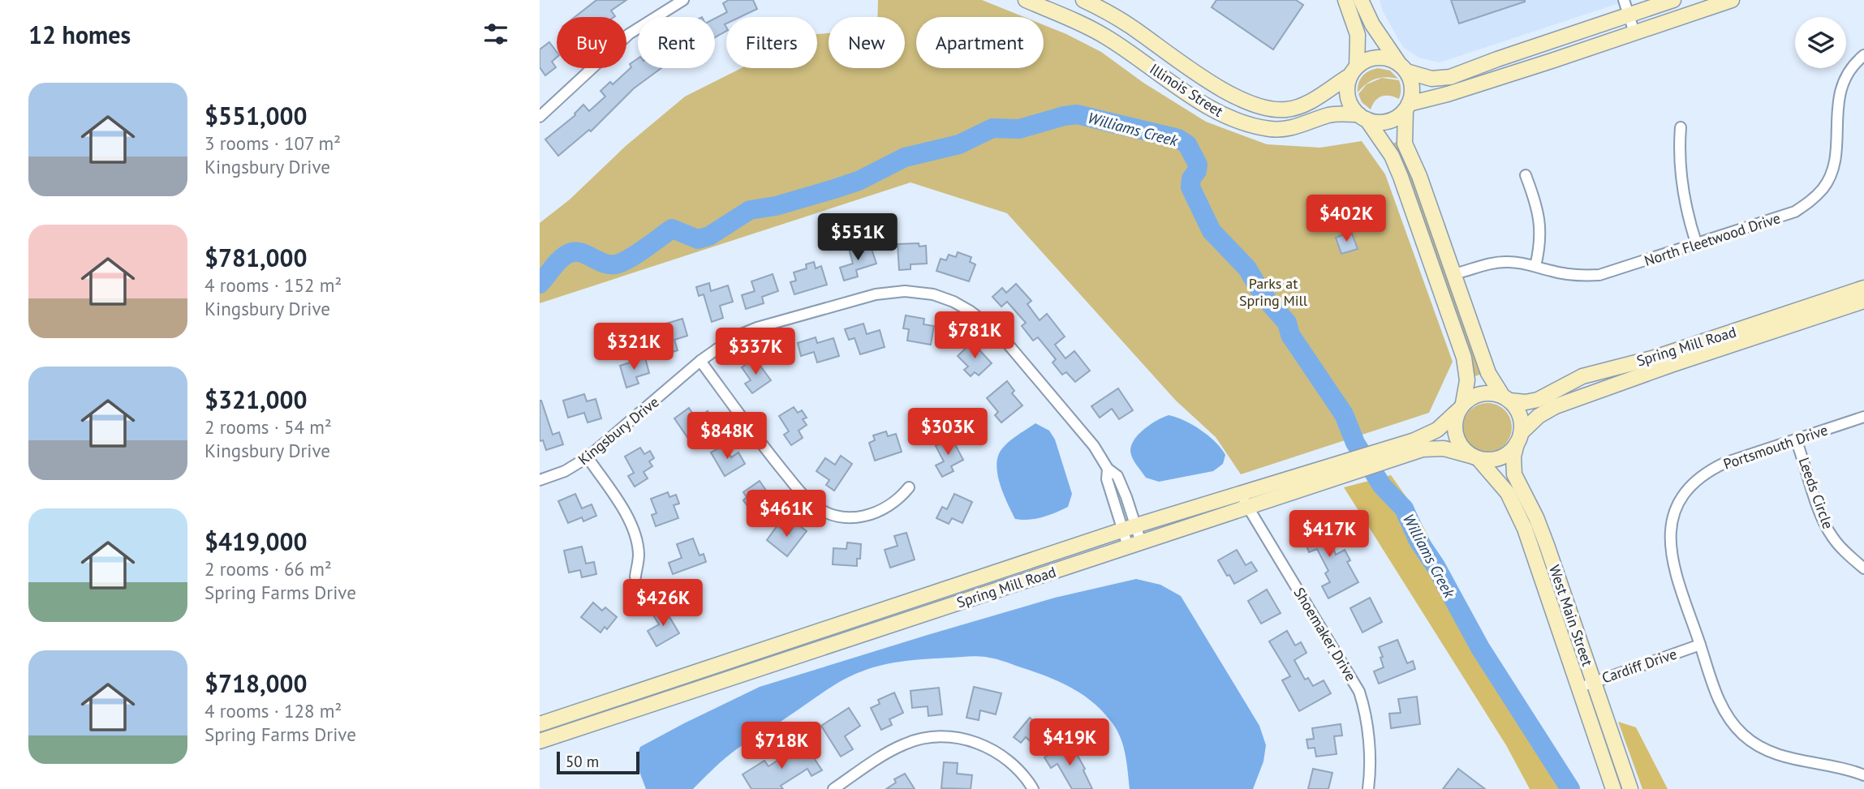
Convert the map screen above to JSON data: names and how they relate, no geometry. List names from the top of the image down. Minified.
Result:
{"streets":{"street":["Illinois Street","North Fleetwood Drive","Spring Mill Road","Kingsbury Drive","Portsmouth Drive","Leeds Circle","West Main Street","Shoemaker Drive","Cardiff Drive"]},"crossings":[["Spring Mill Road","Kingsbury Drive"],["Spring Mill Road","West Main Street"],["Spring Mill Road","Shoemaker Drive"],["Portsmouth Drive","Leeds Circle"],["Portsmouth Drive","Cardiff Drive"],["West Main Street","Cardiff Drive"]],"water":["Williams Creek"],"parks":["Parks at Spring Mill"],"scale_bar":"50 m","page":{"heading":"12 homes","chip":["Buy","Rent","Filters","New","Apartment"],"list":[{"name":"$551,000","note":"3 rooms · 107 m² · Kingsbury Drive"},{"name":"$781,000","note":"4 rooms · 152 m² · Kingsbury Drive"},{"name":"$321,000","note":"2 rooms · 54 m² · Kingsbury Drive"},{"name":"$419,000","note":"2 rooms · 66 m² · Spring Farms Drive"},{"name":"$718,000","note":"4 rooms · 128 m² · Spring Farms Drive"}],"price":["$402K","$551K","$781K","$321K","$337K","$303K","$848K","$461K","$417K","$426K","$419K","$718K"],"scale":"50 m"}}
